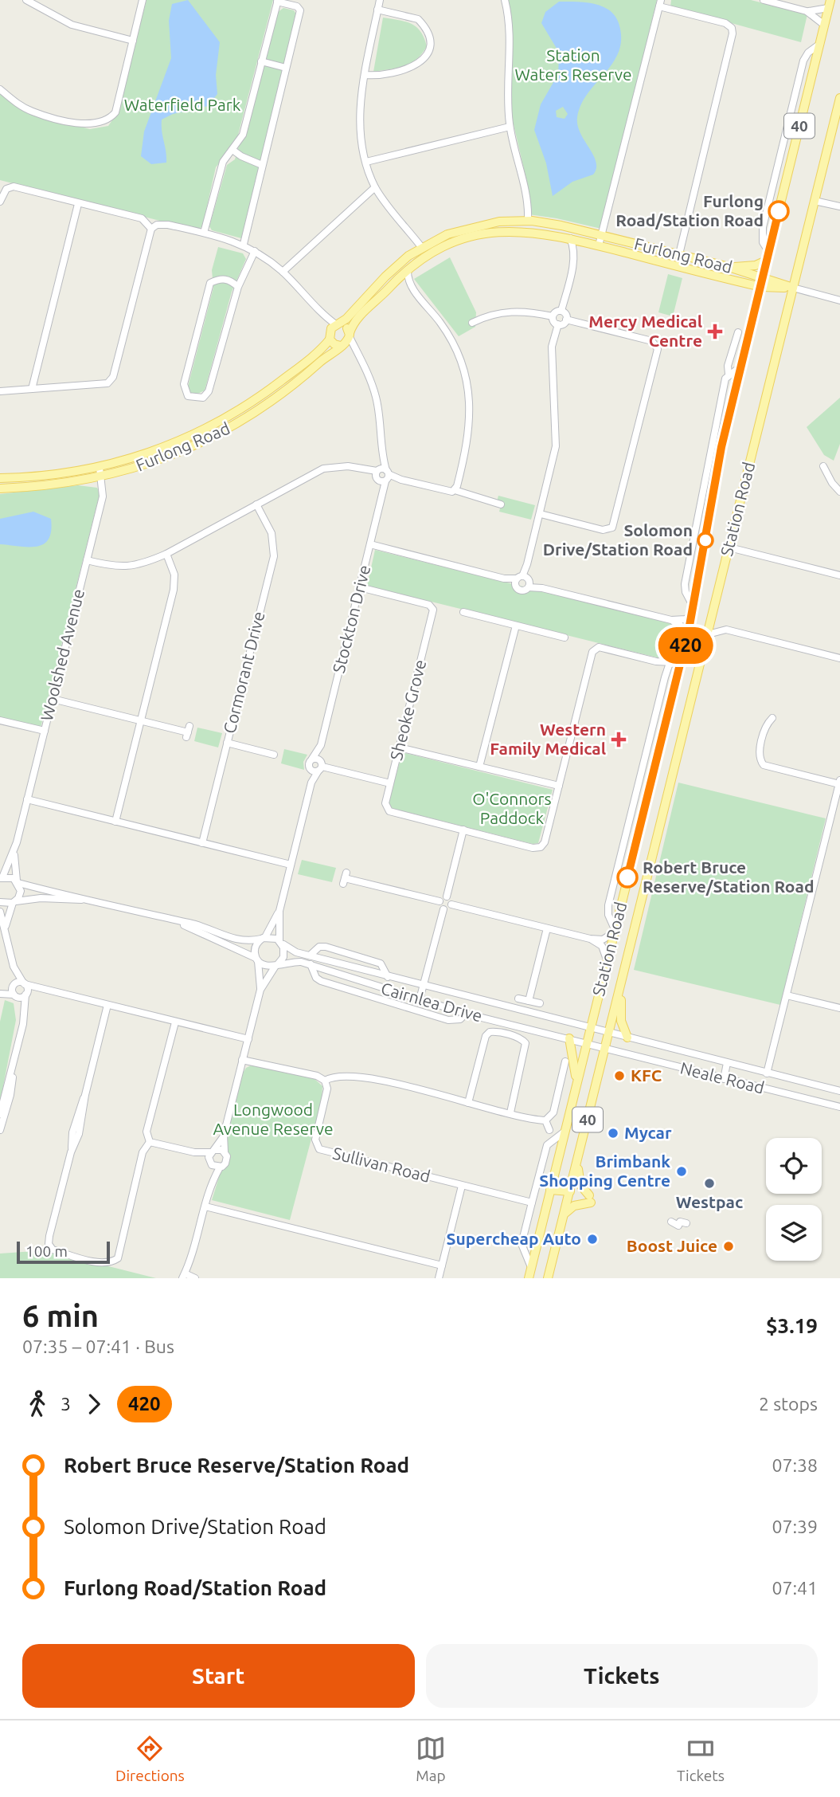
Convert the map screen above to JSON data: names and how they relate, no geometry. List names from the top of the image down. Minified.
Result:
{"streets":{"main road":["40","Furlong Road","Station Road"],"street":["Stockton Drive","Woolshed Avenue","Cormorant Drive","Sheoke Grove","Cairnlea Drive","Neale Road","Sullivan Road"]},"crossings":[["Furlong Road","Station Road"],["Furlong Road","Stockton Drive"],["Furlong Road","Woolshed Avenue"],["Station Road","Cairnlea Drive"],["Station Road","Neale Road"],["Stockton Drive","Sheoke Grove"],["Cairnlea Drive","Neale Road"]],"parks":["Station Waters Reserve","Waterfield Park","O'Connors Paddock","Longwood Avenue Reserve"],"places":{"other":["Furlong Road/Station Road","Solomon Drive/Station Road","Robert Bruce Reserve/Station Road","KFC","Mycar","Brimbank Shopping Centre","Westpac","Supercheap Auto","Boost Juice"],"health":["Mercy Medical Centre","Western Family Medical"]},"lines":["bus line 420"],"scale_bar":"100 m","page":{"on_map":"420","scale":"100 m","heading":["6 min","07:35 – 07:41 · Bus","$3.19"],"legs":["3","420","2 stops"],"list":[{"name":"Robert Bruce Reserve/Station Road","value":"07:38"},{"name":"Solomon Drive/Station Road","value":"07:39"},{"name":"Furlong Road/Station Road","value":"07:41"}],"buttons":["Start","Tickets"],"tabs":["Directions","Map","Tickets"]}}
